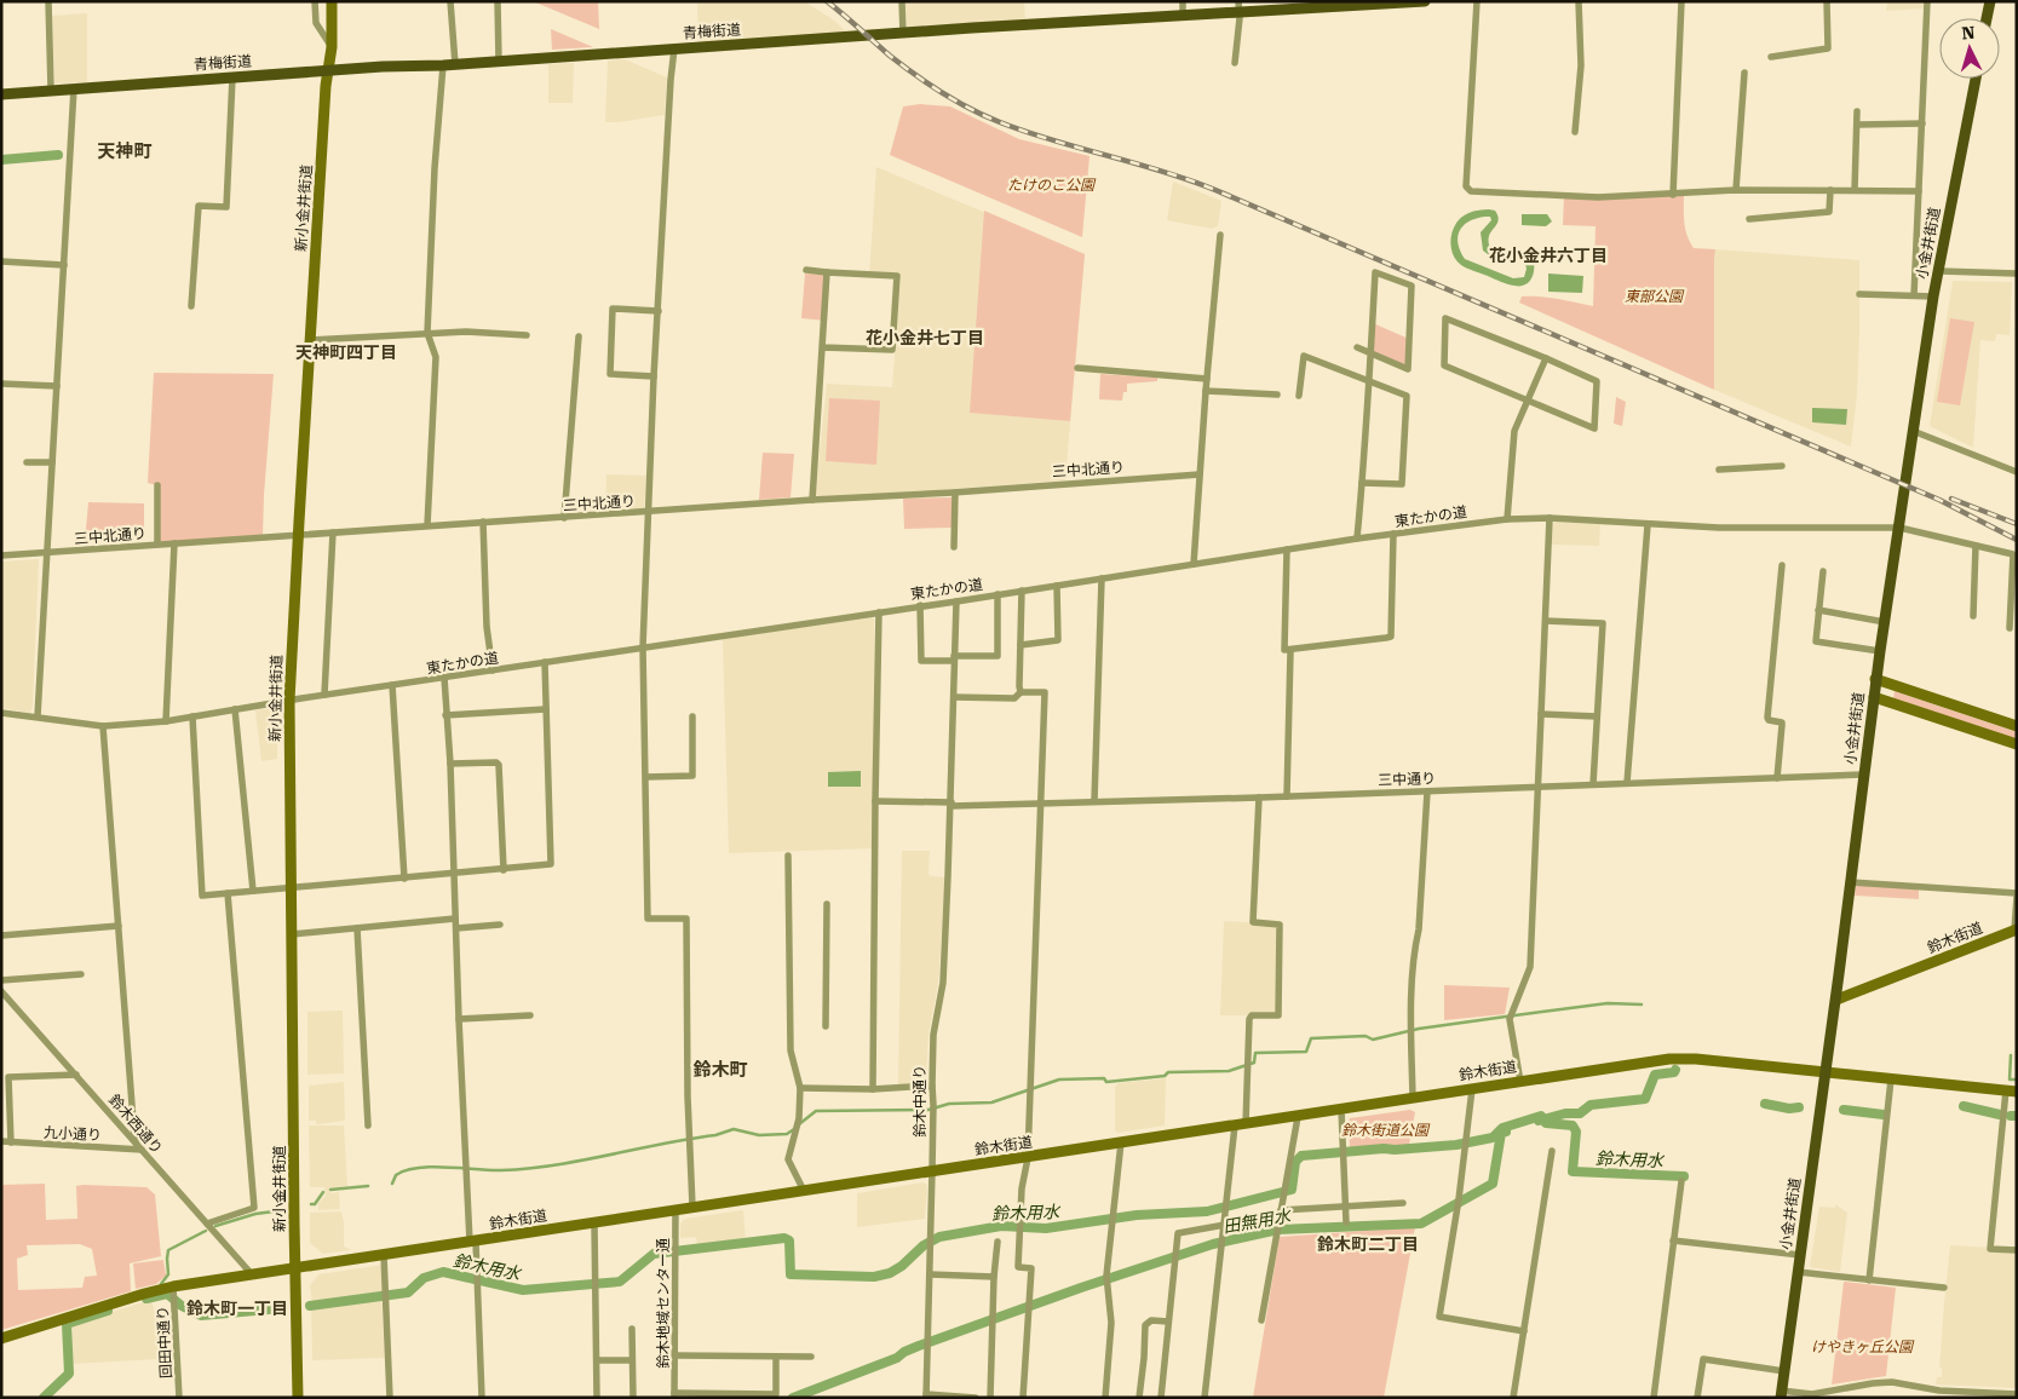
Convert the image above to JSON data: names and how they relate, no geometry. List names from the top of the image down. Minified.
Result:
{"streets":{"main road":["青梅街道","新小金井街道","小金井街道","鈴木街道"],"street":["三中北通り","東たかの道","三中通り","鈴木中通り","鈴木西通り","九小通り","鈴木地域センター通","回田中通り"]},"crossings":[["青梅街道","新小金井街道"],["新小金井街道","三中北通り"],["新小金井街道","東たかの道"],["新小金井街道","鈴木街道"],["小金井街道","東たかの道"],["小金井街道","三中通り"],["小金井街道","鈴木街道"],["東たかの道","鈴木中通り"],["三中通り","鈴木中通り"],["鈴木街道","鈴木中通り"],["鈴木街道","鈴木西通り"],["鈴木街道","鈴木地域センター通"],["鈴木街道","回田中通り"],["鈴木西通り","九小通り"]],"districts":["天神町","花小金井六丁目","花小金井七丁目","天神町四丁目","鈴木町","鈴木町二丁目","鈴木町一丁目"],"water":["鈴木用水","田無用水"],"parks":["たけのこ公園","東部公園","鈴木街道公園","けやきヶ丘公園"],"north":"top"}
